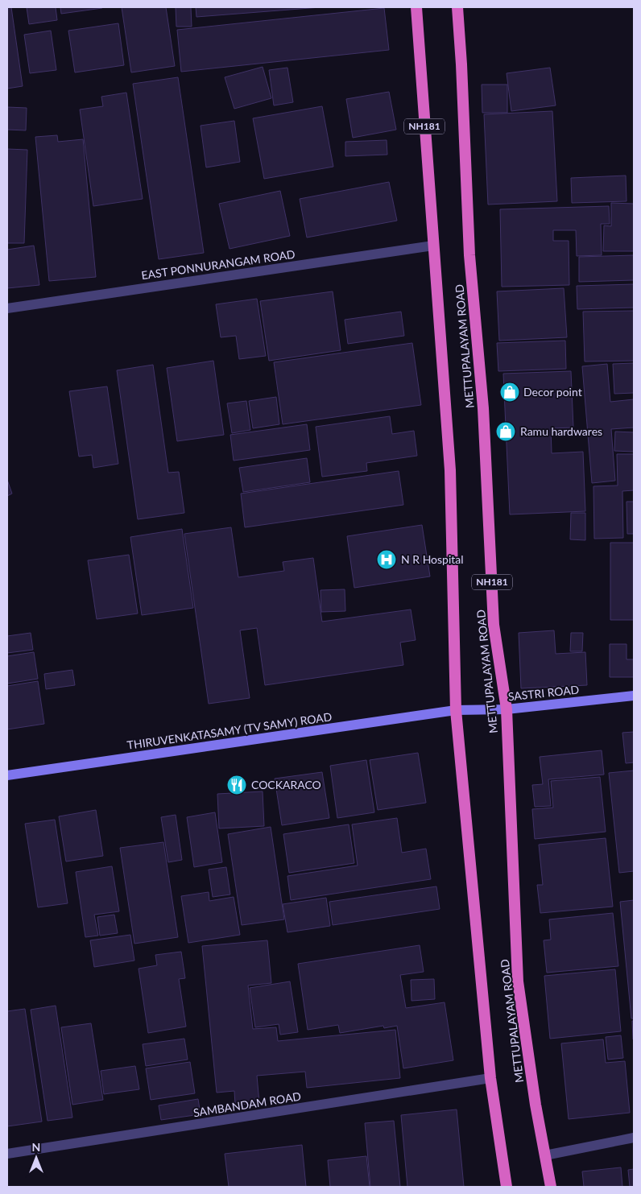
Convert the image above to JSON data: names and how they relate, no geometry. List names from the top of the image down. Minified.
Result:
{"streets":{"highway":["NH181","METTUPALAYAM ROAD"],"main road":["SASTRI ROAD","THIRUVENKATASAMY (TV SAMY) ROAD"],"street":["EAST PONNURANGAM ROAD","SAMBANDAM ROAD"]},"crossings":[["NH181","EAST PONNURANGAM ROAD"],["NH181","METTUPALAYAM ROAD"],["EAST PONNURANGAM ROAD","METTUPALAYAM ROAD"],["METTUPALAYAM ROAD","SASTRI ROAD"],["METTUPALAYAM ROAD","THIRUVENKATASAMY (TV SAMY) ROAD"],["METTUPALAYAM ROAD","SAMBANDAM ROAD"],["SASTRI ROAD","THIRUVENKATASAMY (TV SAMY) ROAD"]],"places":{"shop":["Decor point","Ramu hardwares"],"hospital":["N R Hospital"],"restaurant":["COCKARACO"]},"north":"top"}
